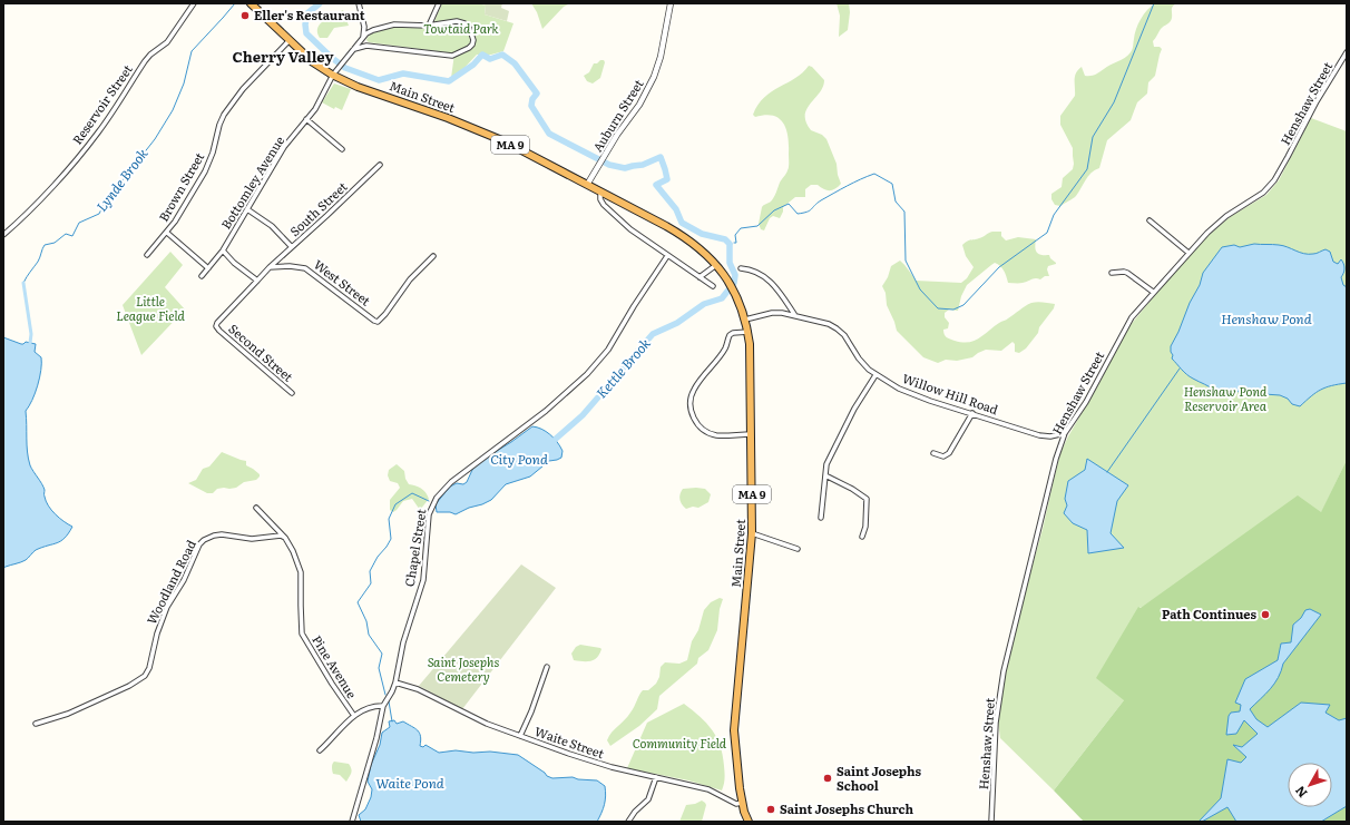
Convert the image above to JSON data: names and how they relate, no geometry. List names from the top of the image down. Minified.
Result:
{"streets":{"highway":["Main Street","MA 9"],"street":["Henshaw Street","Reservoir Street","Auburn Street","Bottomley Avenue","Brown Street","South Street","West Street","Second Street","Willow Hill Road","Chapel Street","Woodland Road","Pine Avenue","Waite Street"]},"crossings":[["Main Street","Auburn Street"],["Main Street","Bottomley Avenue"],["Main Street","Brown Street"],["Main Street","Willow Hill Road"],["Main Street","Waite Street"],["Henshaw Street","Willow Hill Road"],["South Street","West Street"],["Chapel Street","Waite Street"],["Woodland Road","Pine Avenue"]],"districts":["Cherry Valley"],"water":["Lynde Brook","Henshaw Pond","Kettle Brook","City Pond","Waite Pond"],"parks":["Towtaid Park","Little League Field","Henshaw Pond Reservoir Area","Saint Josephs Cemetery","Community Field"],"places":["Eller's Restaurant","Path Continues","Saint Josephs School","Saint Josephs Church"],"north":"bottom left"}
